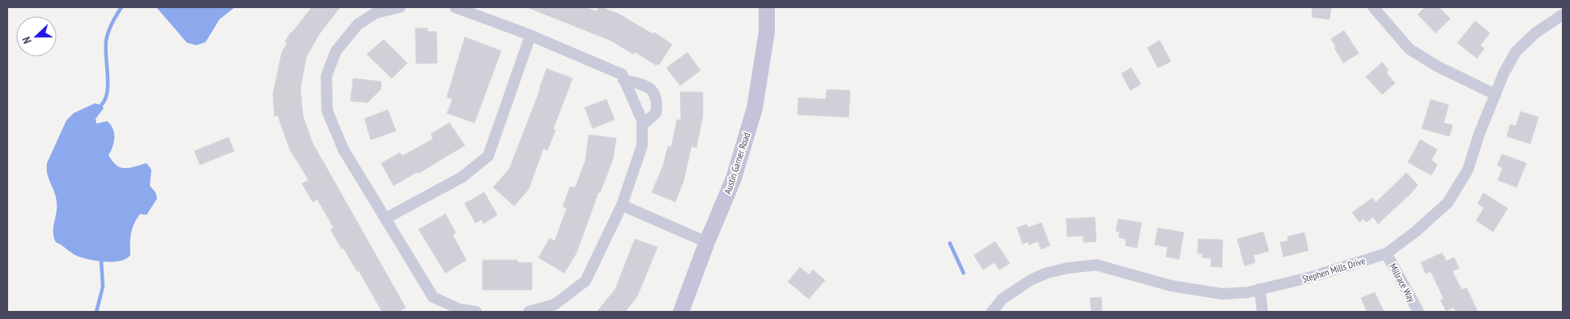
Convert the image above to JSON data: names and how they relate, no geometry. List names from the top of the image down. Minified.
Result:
{"streets":{"street":["Austin Garner Road","Stephen Mills Drive","Millrace Way"]},"crossings":[["Stephen Mills Drive","Millrace Way"]],"north":"left"}
